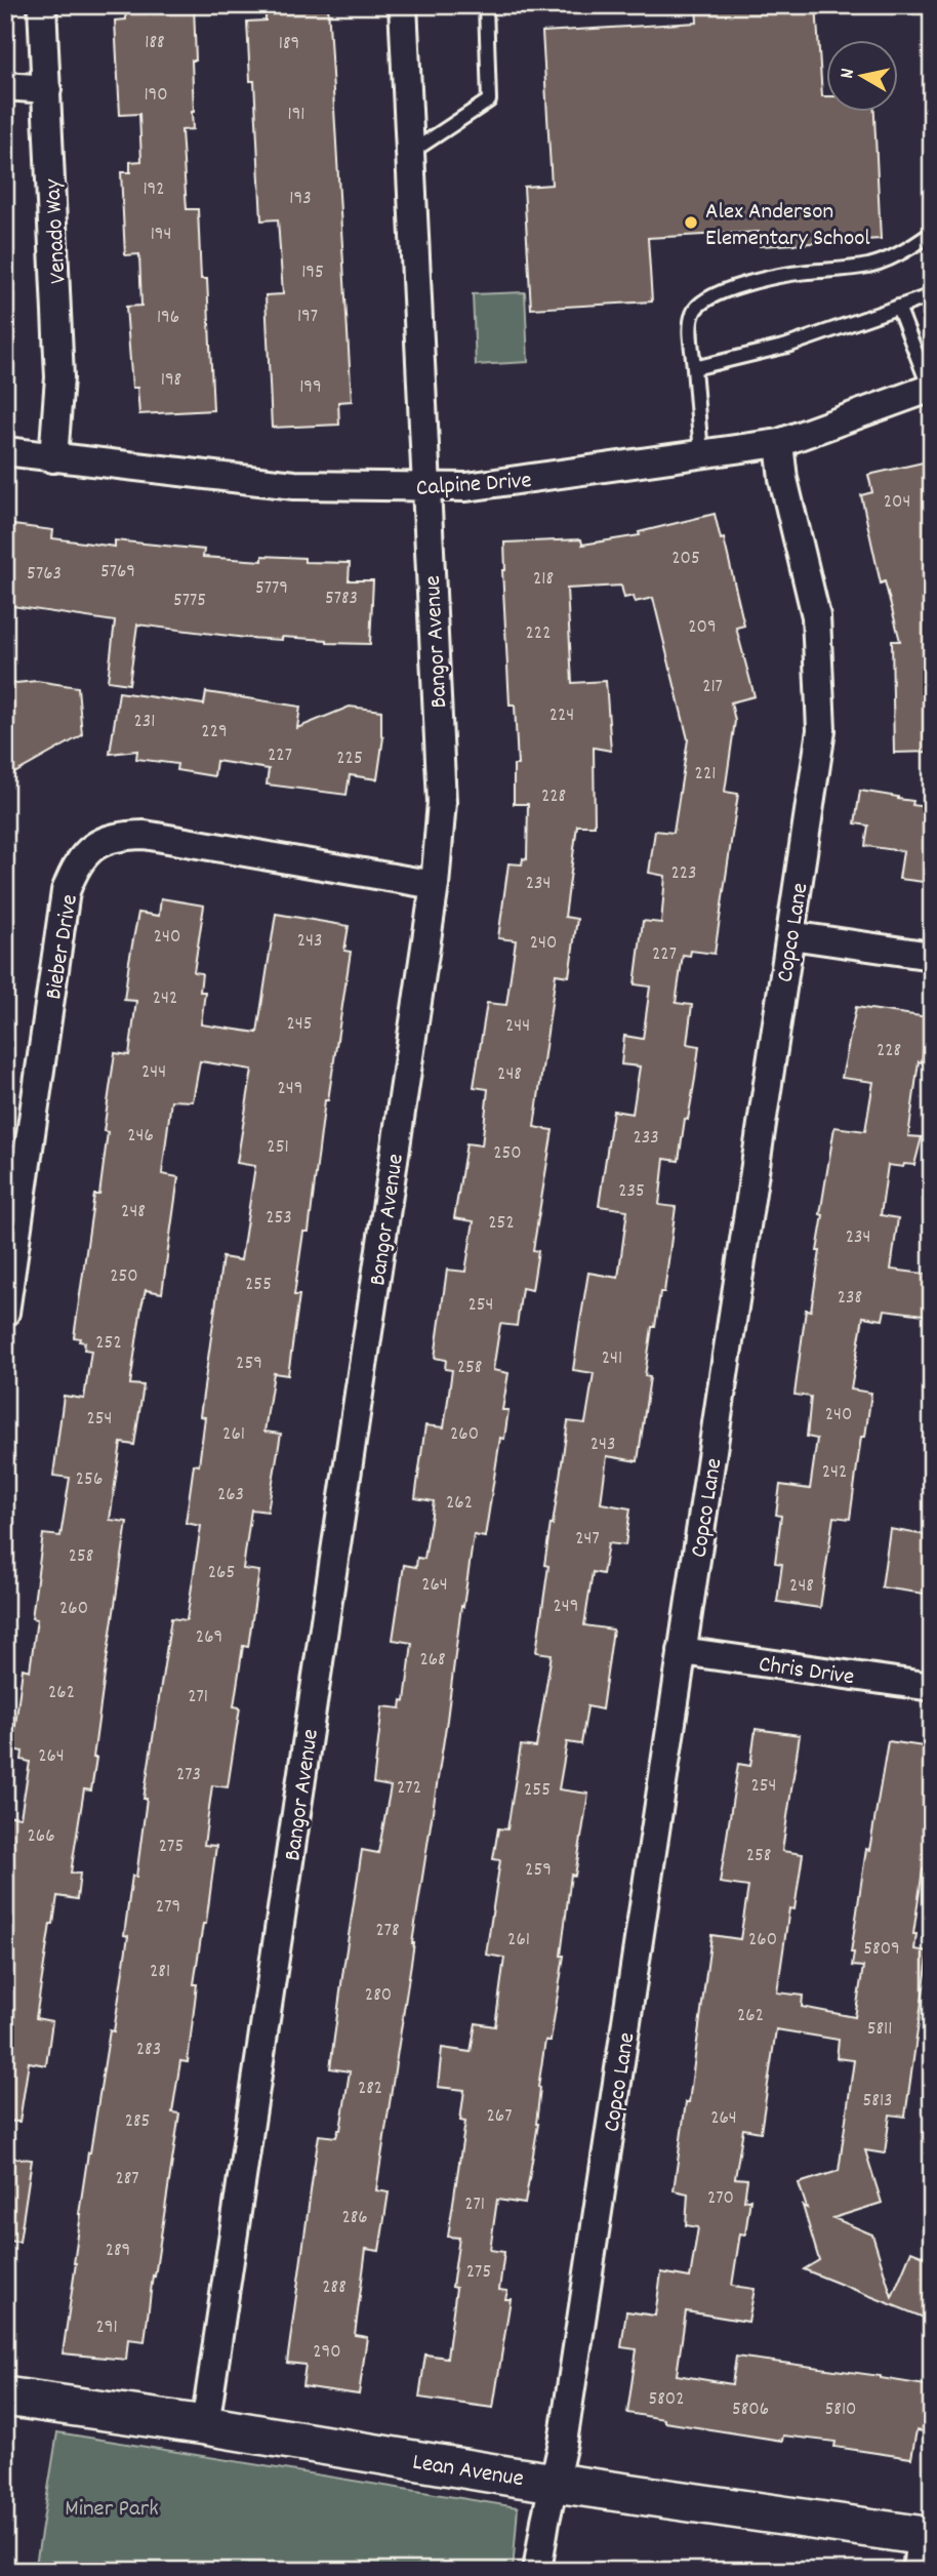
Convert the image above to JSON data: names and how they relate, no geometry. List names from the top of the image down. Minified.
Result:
{"streets":{"street":["Venado Way","Calpine Drive","Bangor Avenue","Copco Lane","Bieber Drive","Chris Drive","Lean Avenue"]},"crossings":[["Venado Way","Calpine Drive"],["Calpine Drive","Bangor Avenue"],["Calpine Drive","Copco Lane"],["Bangor Avenue","Bieber Drive"],["Bangor Avenue","Lean Avenue"],["Copco Lane","Chris Drive"],["Copco Lane","Lean Avenue"]],"parks":["Miner Park"],"places":["Alex Anderson Elementary School"],"house_numbers":["188","189","190","191","192","193","194","195","197","196","198","199","204","205","5769","5763","218","5779","5783","5775","209","222","217","224","231","229","227","225","221","228","223","234","240","243","240","227","242","245","244","228","244","248","249","246","233","251","250","235","248","253","252","234","250","255","238","254","252","241","259","258","240","254","261","260","243","242","256","263","262","247","258","265","264","248","249","260","269","268","262","271","264","273","254","272","255","266","275","258","259","279","278","261","260","5809","281","280","262","5811","283","282","5813","267","264","285","287","270","271","286","289","275","288","291","290","5802","5806","5810"],"north":"left"}
